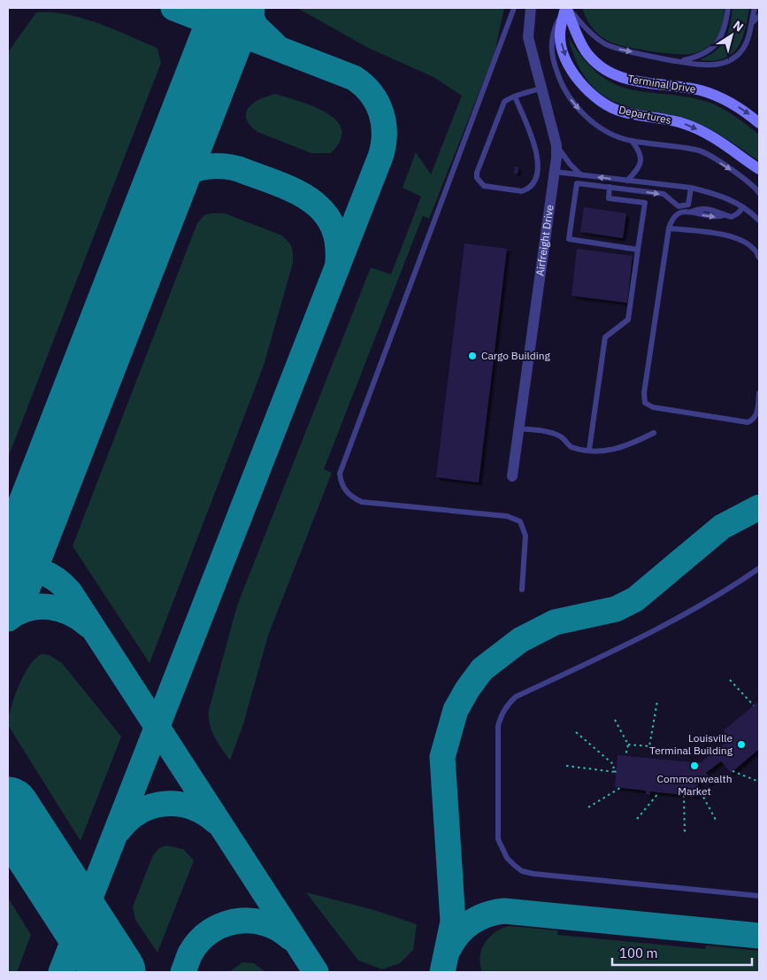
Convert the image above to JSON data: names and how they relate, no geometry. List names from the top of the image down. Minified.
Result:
{"streets":{"main road":["Terminal Drive","Departures"],"street":["Airfreight Drive"]},"crossings":[["Terminal Drive","Departures"]],"one_way":["Terminal Drive","Departures"],"places":["Cargo Building","Louisville Terminal Building","Commonwealth Market"],"scale_bar":"100 m","north":"top right"}
